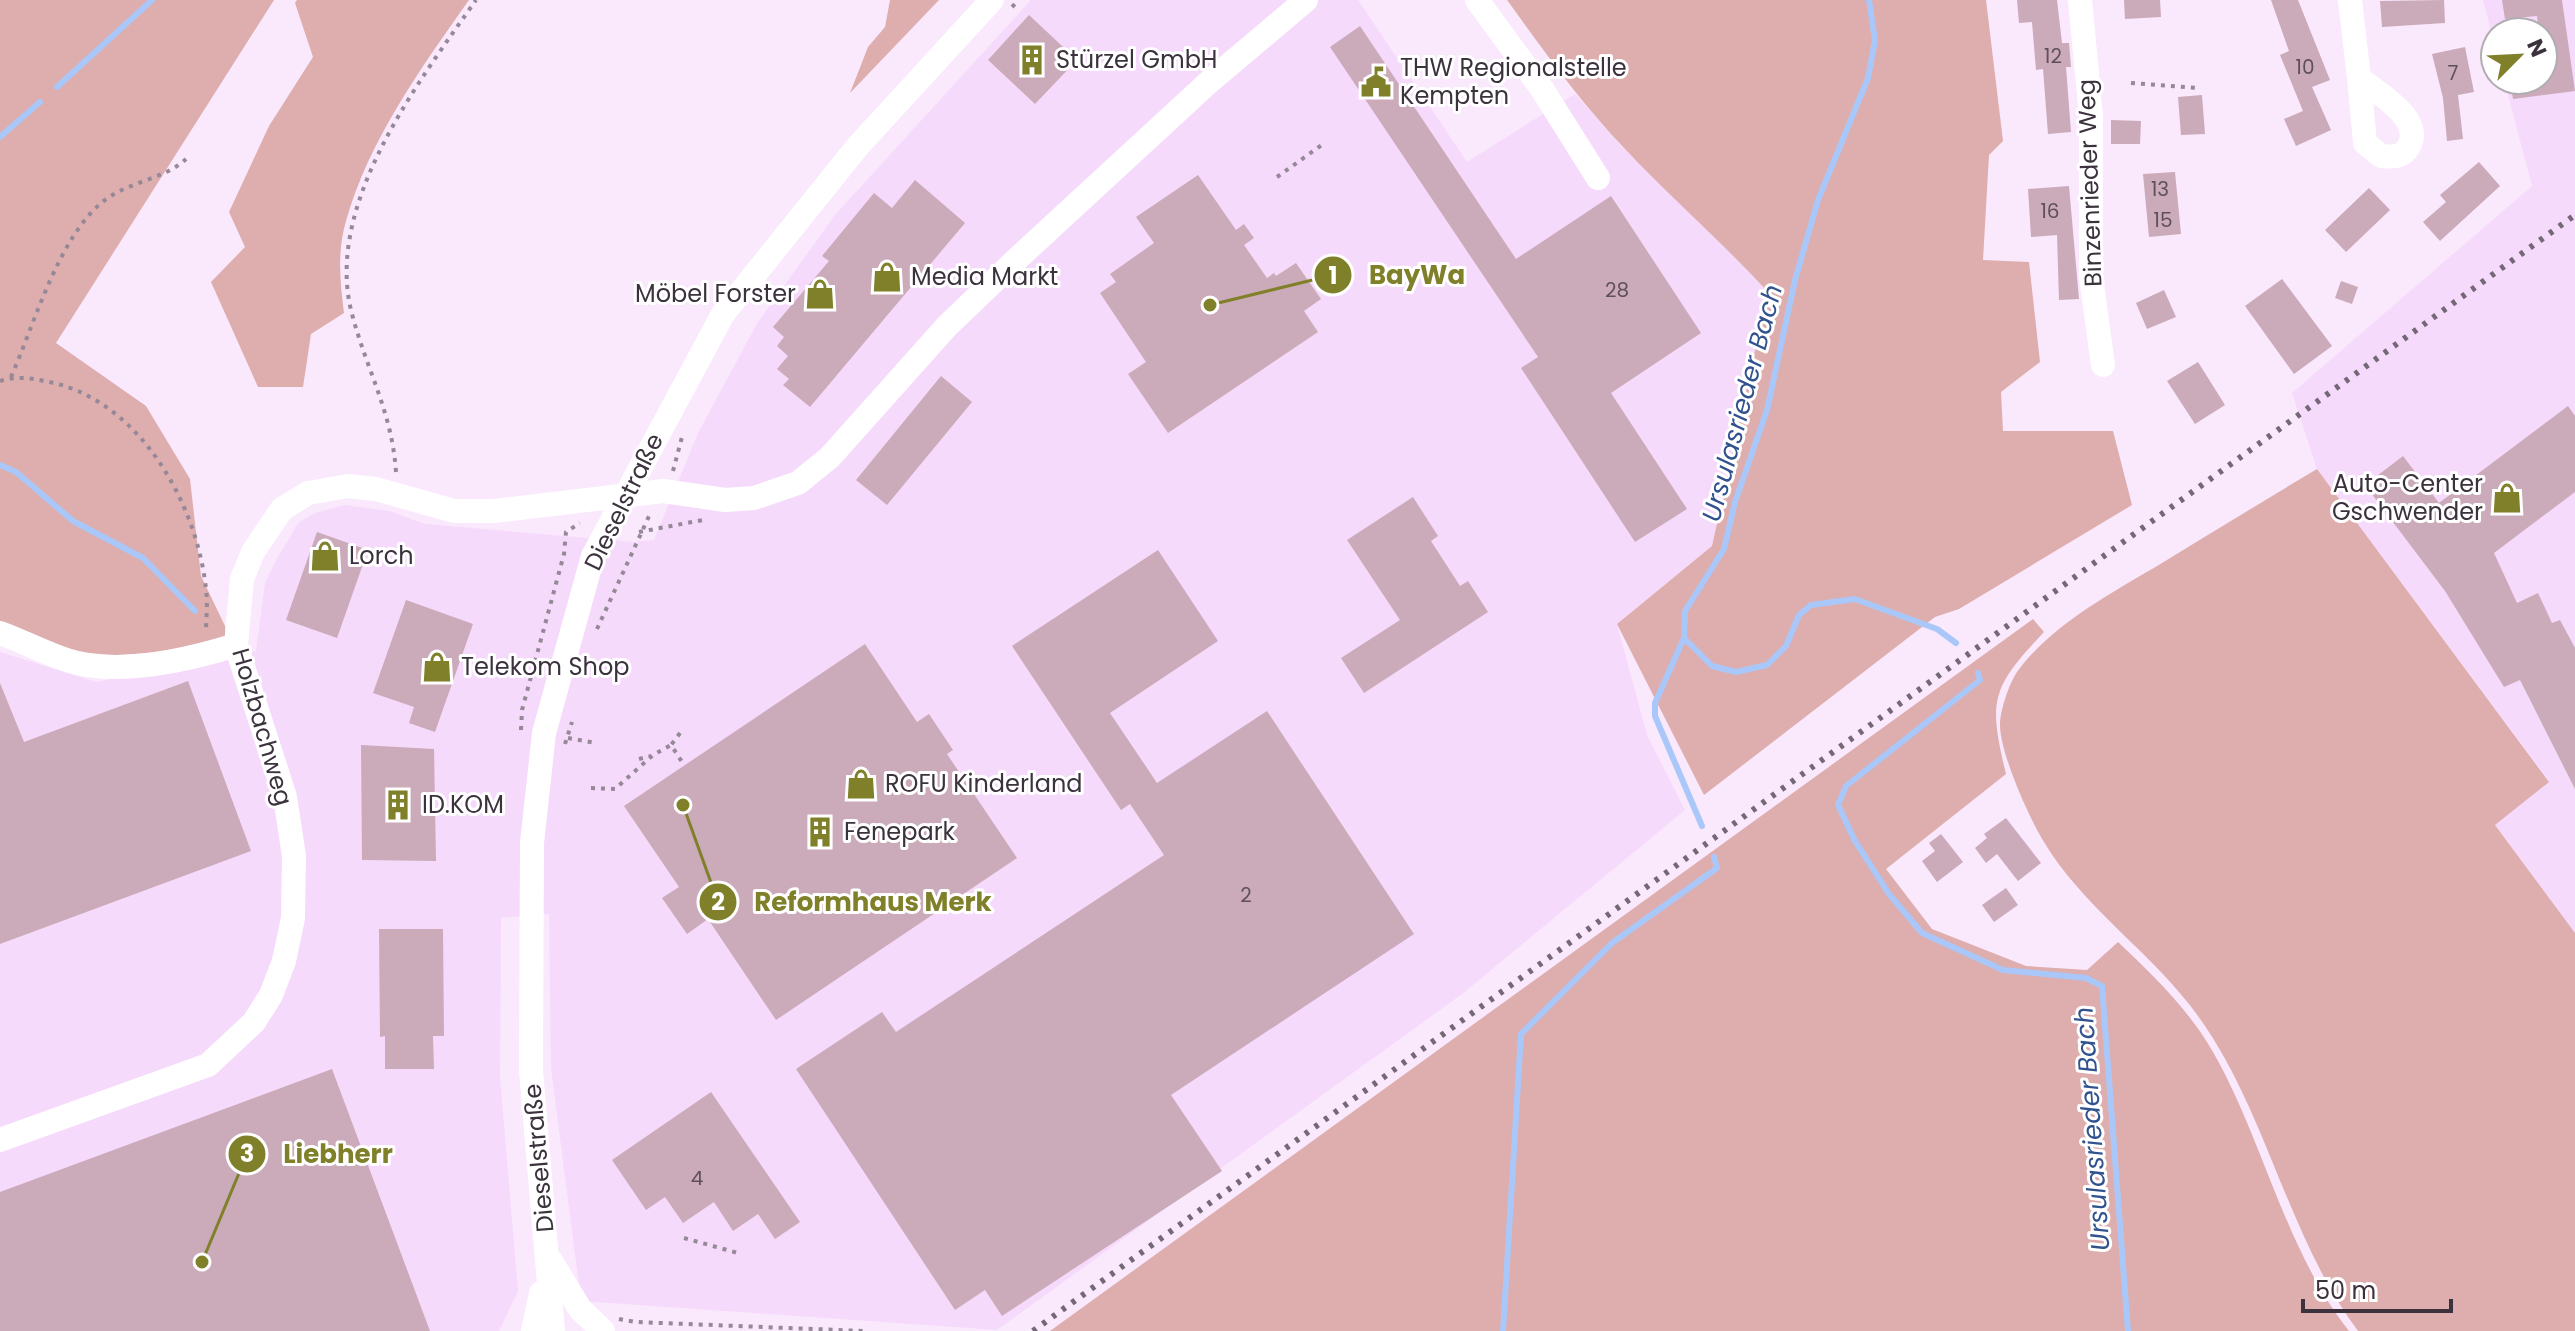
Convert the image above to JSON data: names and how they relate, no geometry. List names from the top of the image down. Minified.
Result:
{"streets":{"street":["Binzenrieder Weg","Dieselstraße","Holzbachweg"]},"crossings":[["Dieselstraße","Holzbachweg"]],"water":["Ursulasrieder Bach"],"places":{"building":["Stürzel GmbH","ID.KOM","Fenepark"],"public building":["THW Regionalstelle Kempten"],"shop":["Media Markt","Möbel Forster","Auto-Center Gschwender","Lorch","Telekom Shop","ROFU Kinderland"],"other":["BayWa","Reformhaus Merk","Liebherr"]},"house_numbers":["12","10","7","13","16","15","28","2","4"],"scale_bar":"50 m","north":"top right"}
